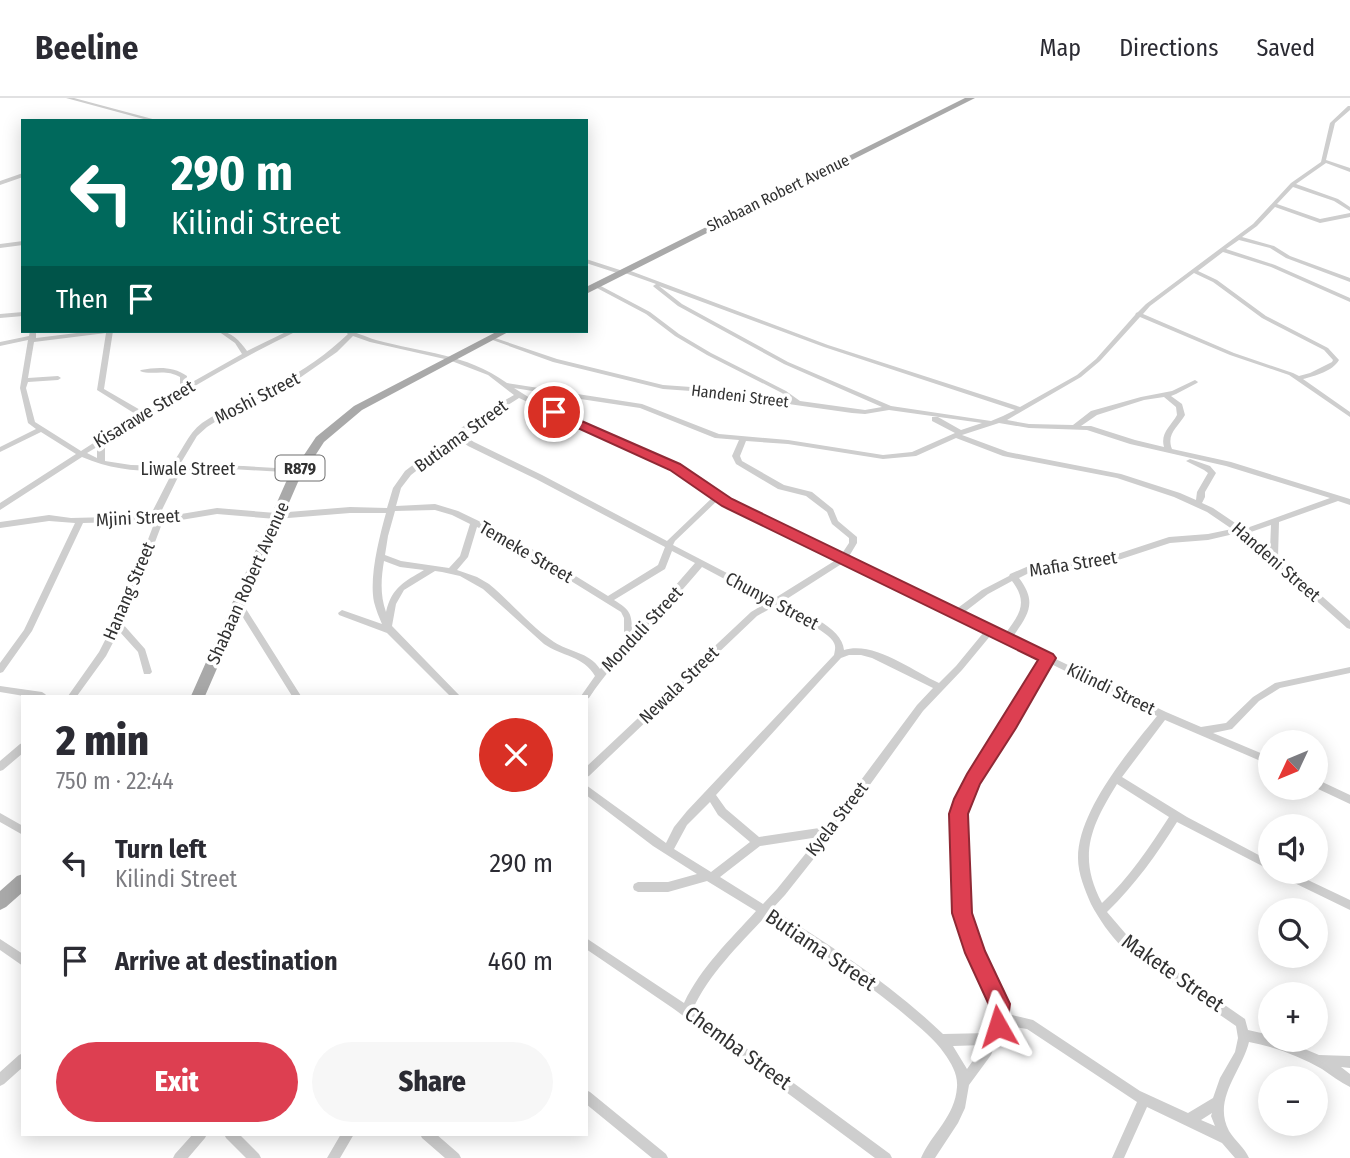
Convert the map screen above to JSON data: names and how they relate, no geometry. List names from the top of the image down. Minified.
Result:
{"streets":{"main road":["Shabaan Robert Avenue","R879"],"street":["Handeni Street","Moshi Street","Kisarawe Street","Butiama Street","Liwale Street","Mjini Street","Temeke Street","Mafia Street","Hanang Street","Chunya Street","Monduli Street","Newala Street","Kilindi Street","Kyela Street","Makete Street","Chemba Street"]},"crossings":[["Shabaan Robert Avenue","Handeni Street"],["Shabaan Robert Avenue","Liwale Street"],["Shabaan Robert Avenue","Mjini Street"],["Shabaan Robert Avenue","Temeke Street"],["Shabaan Robert Avenue","Kilindi Street"],["Handeni Street","Mafia Street"],["Moshi Street","Liwale Street"],["Moshi Street","Mjini Street"],["Moshi Street","Hanang Street"],["Kisarawe Street","Liwale Street"],["Butiama Street","Temeke Street"],["Butiama Street","Chunya Street"],["Butiama Street","Kilindi Street"],["Butiama Street","Kyela Street"],["Mjini Street","Temeke Street"],["Mjini Street","Hanang Street"],["Temeke Street","Monduli Street"],["Mafia Street","Kilindi Street"],["Chunya Street","Monduli Street"],["Chunya Street","Newala Street"],["Newala Street","Kilindi Street"],["Kilindi Street","Kyela Street"],["Kilindi Street","Makete Street"],["Kyela Street","Chemba Street"]],"north":"bottom left","page":{"header":"Beeline","nav":["Map","Directions","Saved"],"turn":["290 m","Kilindi Street"],"then":"Then","heading":["2 min","750 m · 22:44"],"map_buttons":["+","−"],"list":[{"name":"Turn left","note":"Kilindi Street","value":"290 m"},{"name":"Arrive at destination","value":"460 m"}],"buttons":["Exit","Share"]}}
